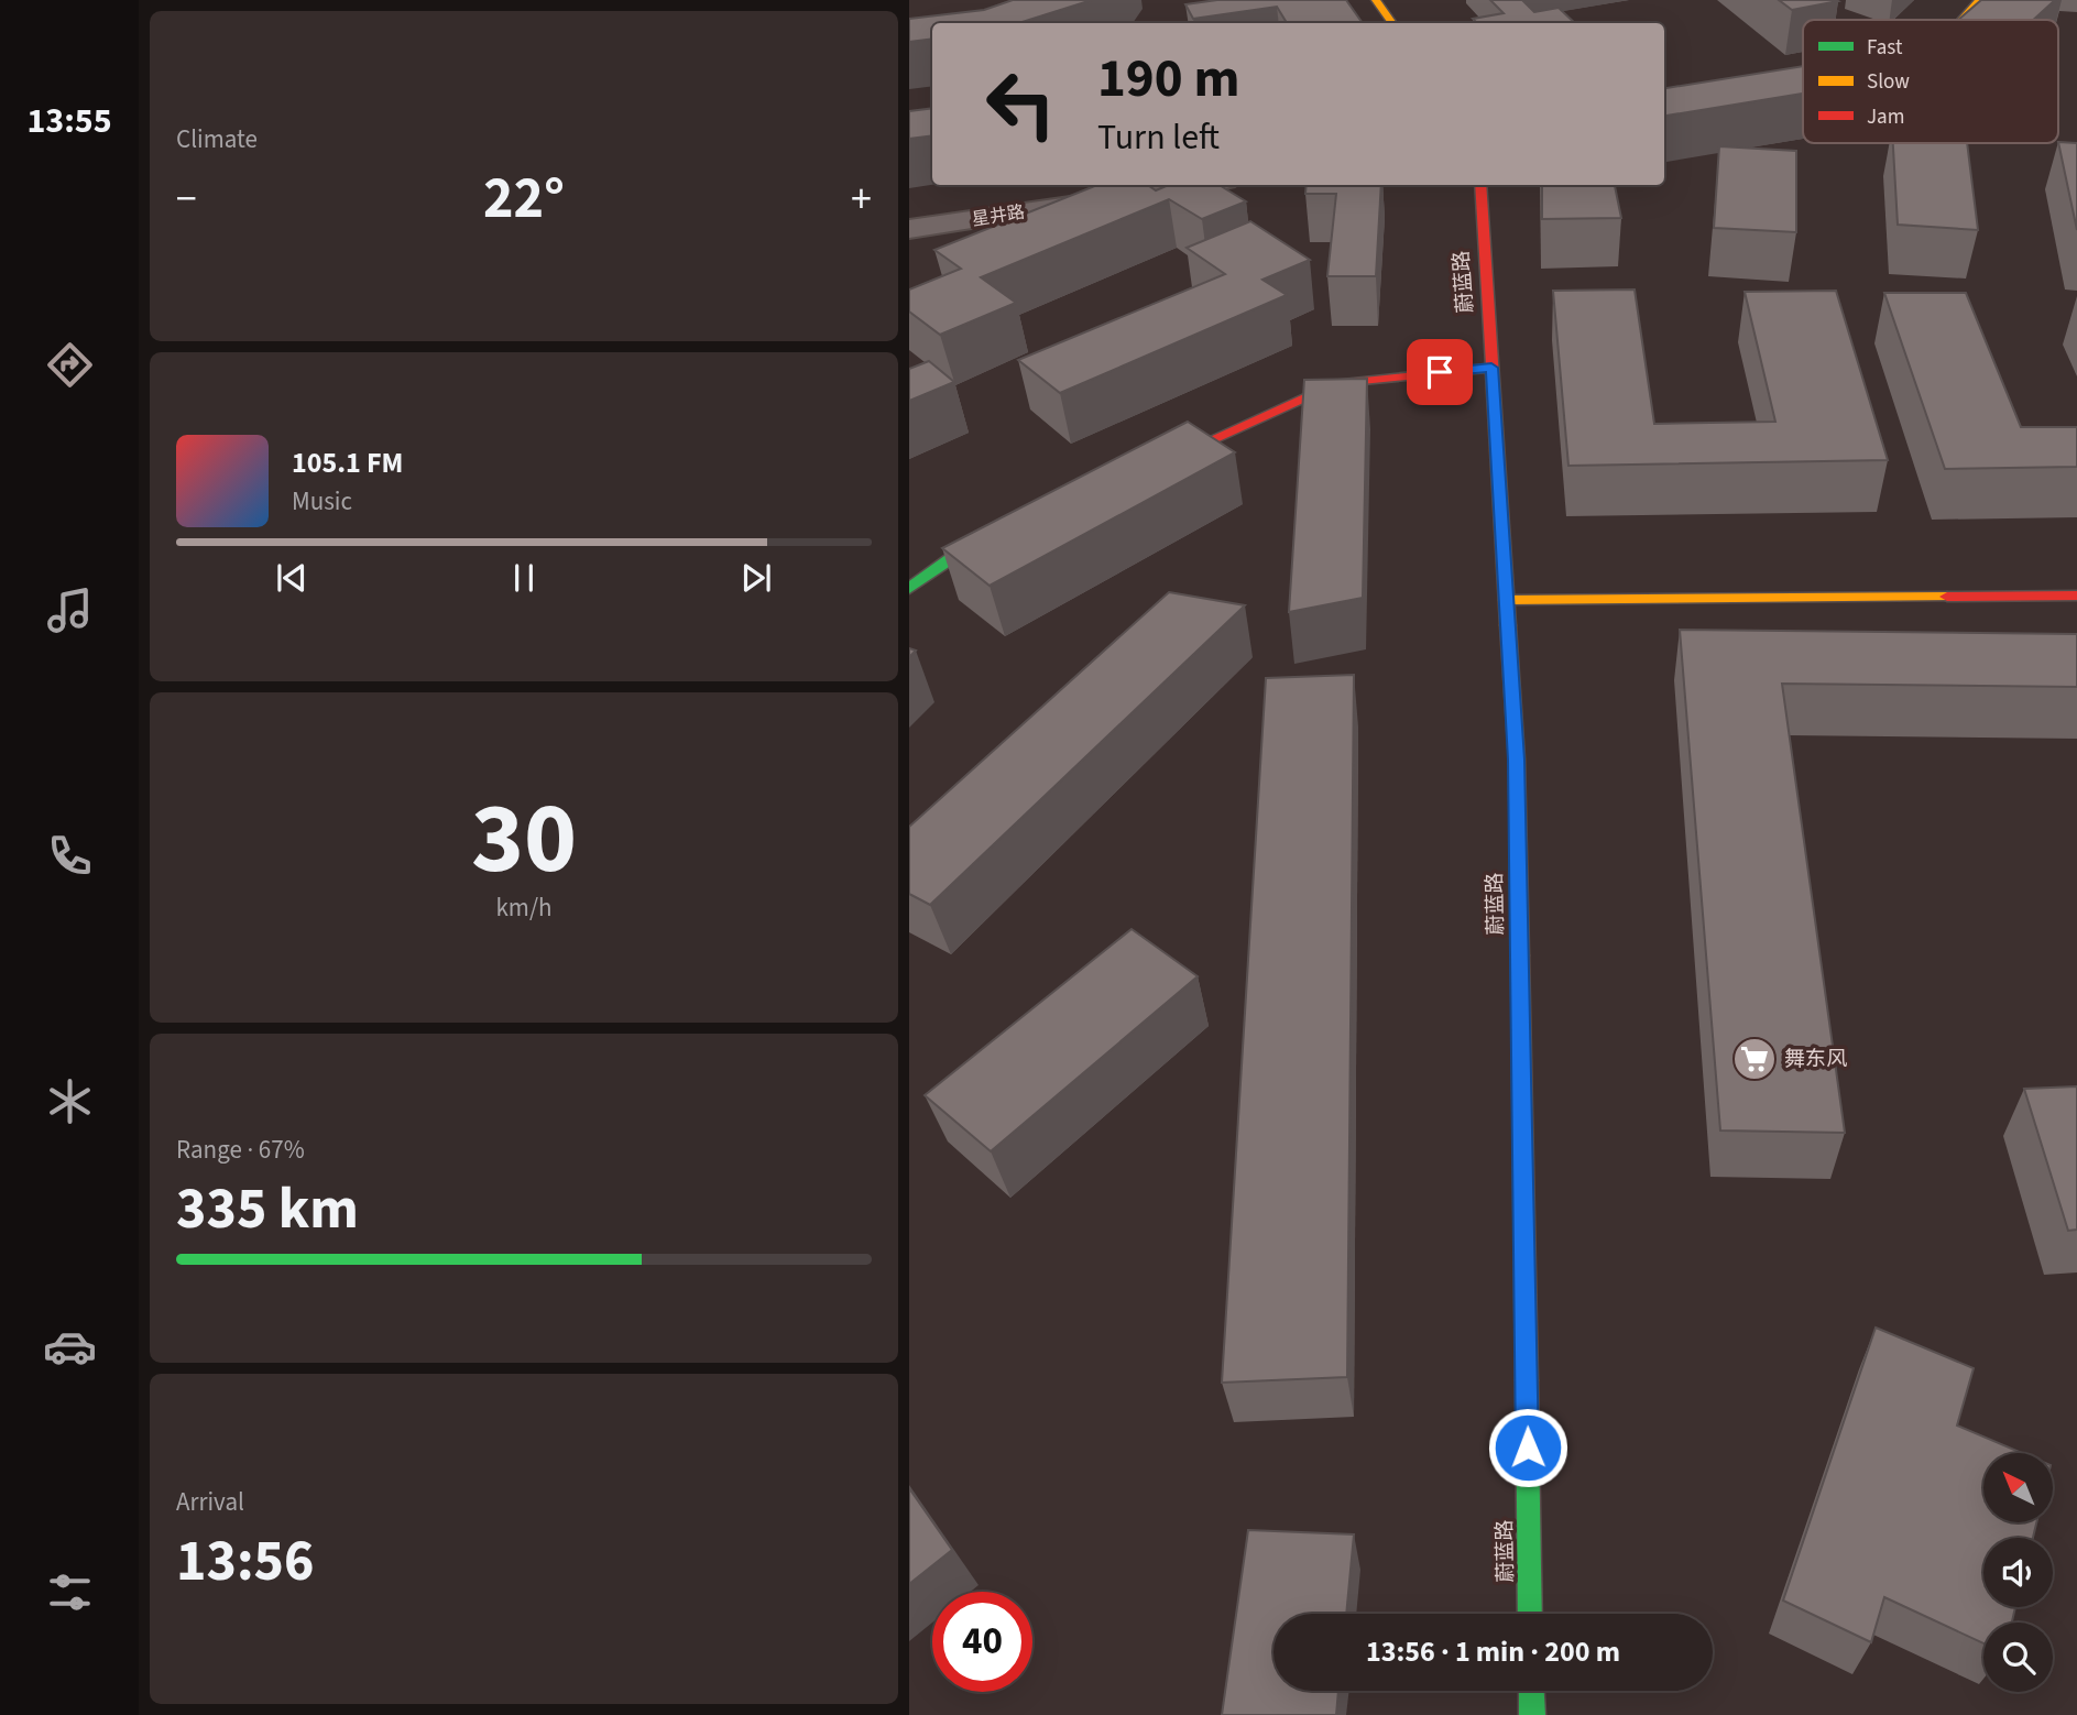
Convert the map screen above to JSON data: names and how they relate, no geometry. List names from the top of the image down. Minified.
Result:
{"streets":{"street":["星井路","蔚蓝路"]},"places":{"supermarket":["舞东风"]},"legend":["Fast","Slow","Jam"],"north":"top left","page":{"tabs":"13:55","tile":["Climate",["30","km/h"],["Range · 67%","335 km"],["Arrival","13:56"]],"turn":["190 m","Turn left"],"heat":["−","22°","+"],"song":["105.1 FM","Music"],"limit":"40","trip":"13:56 · 1 min · 200 m"}}
